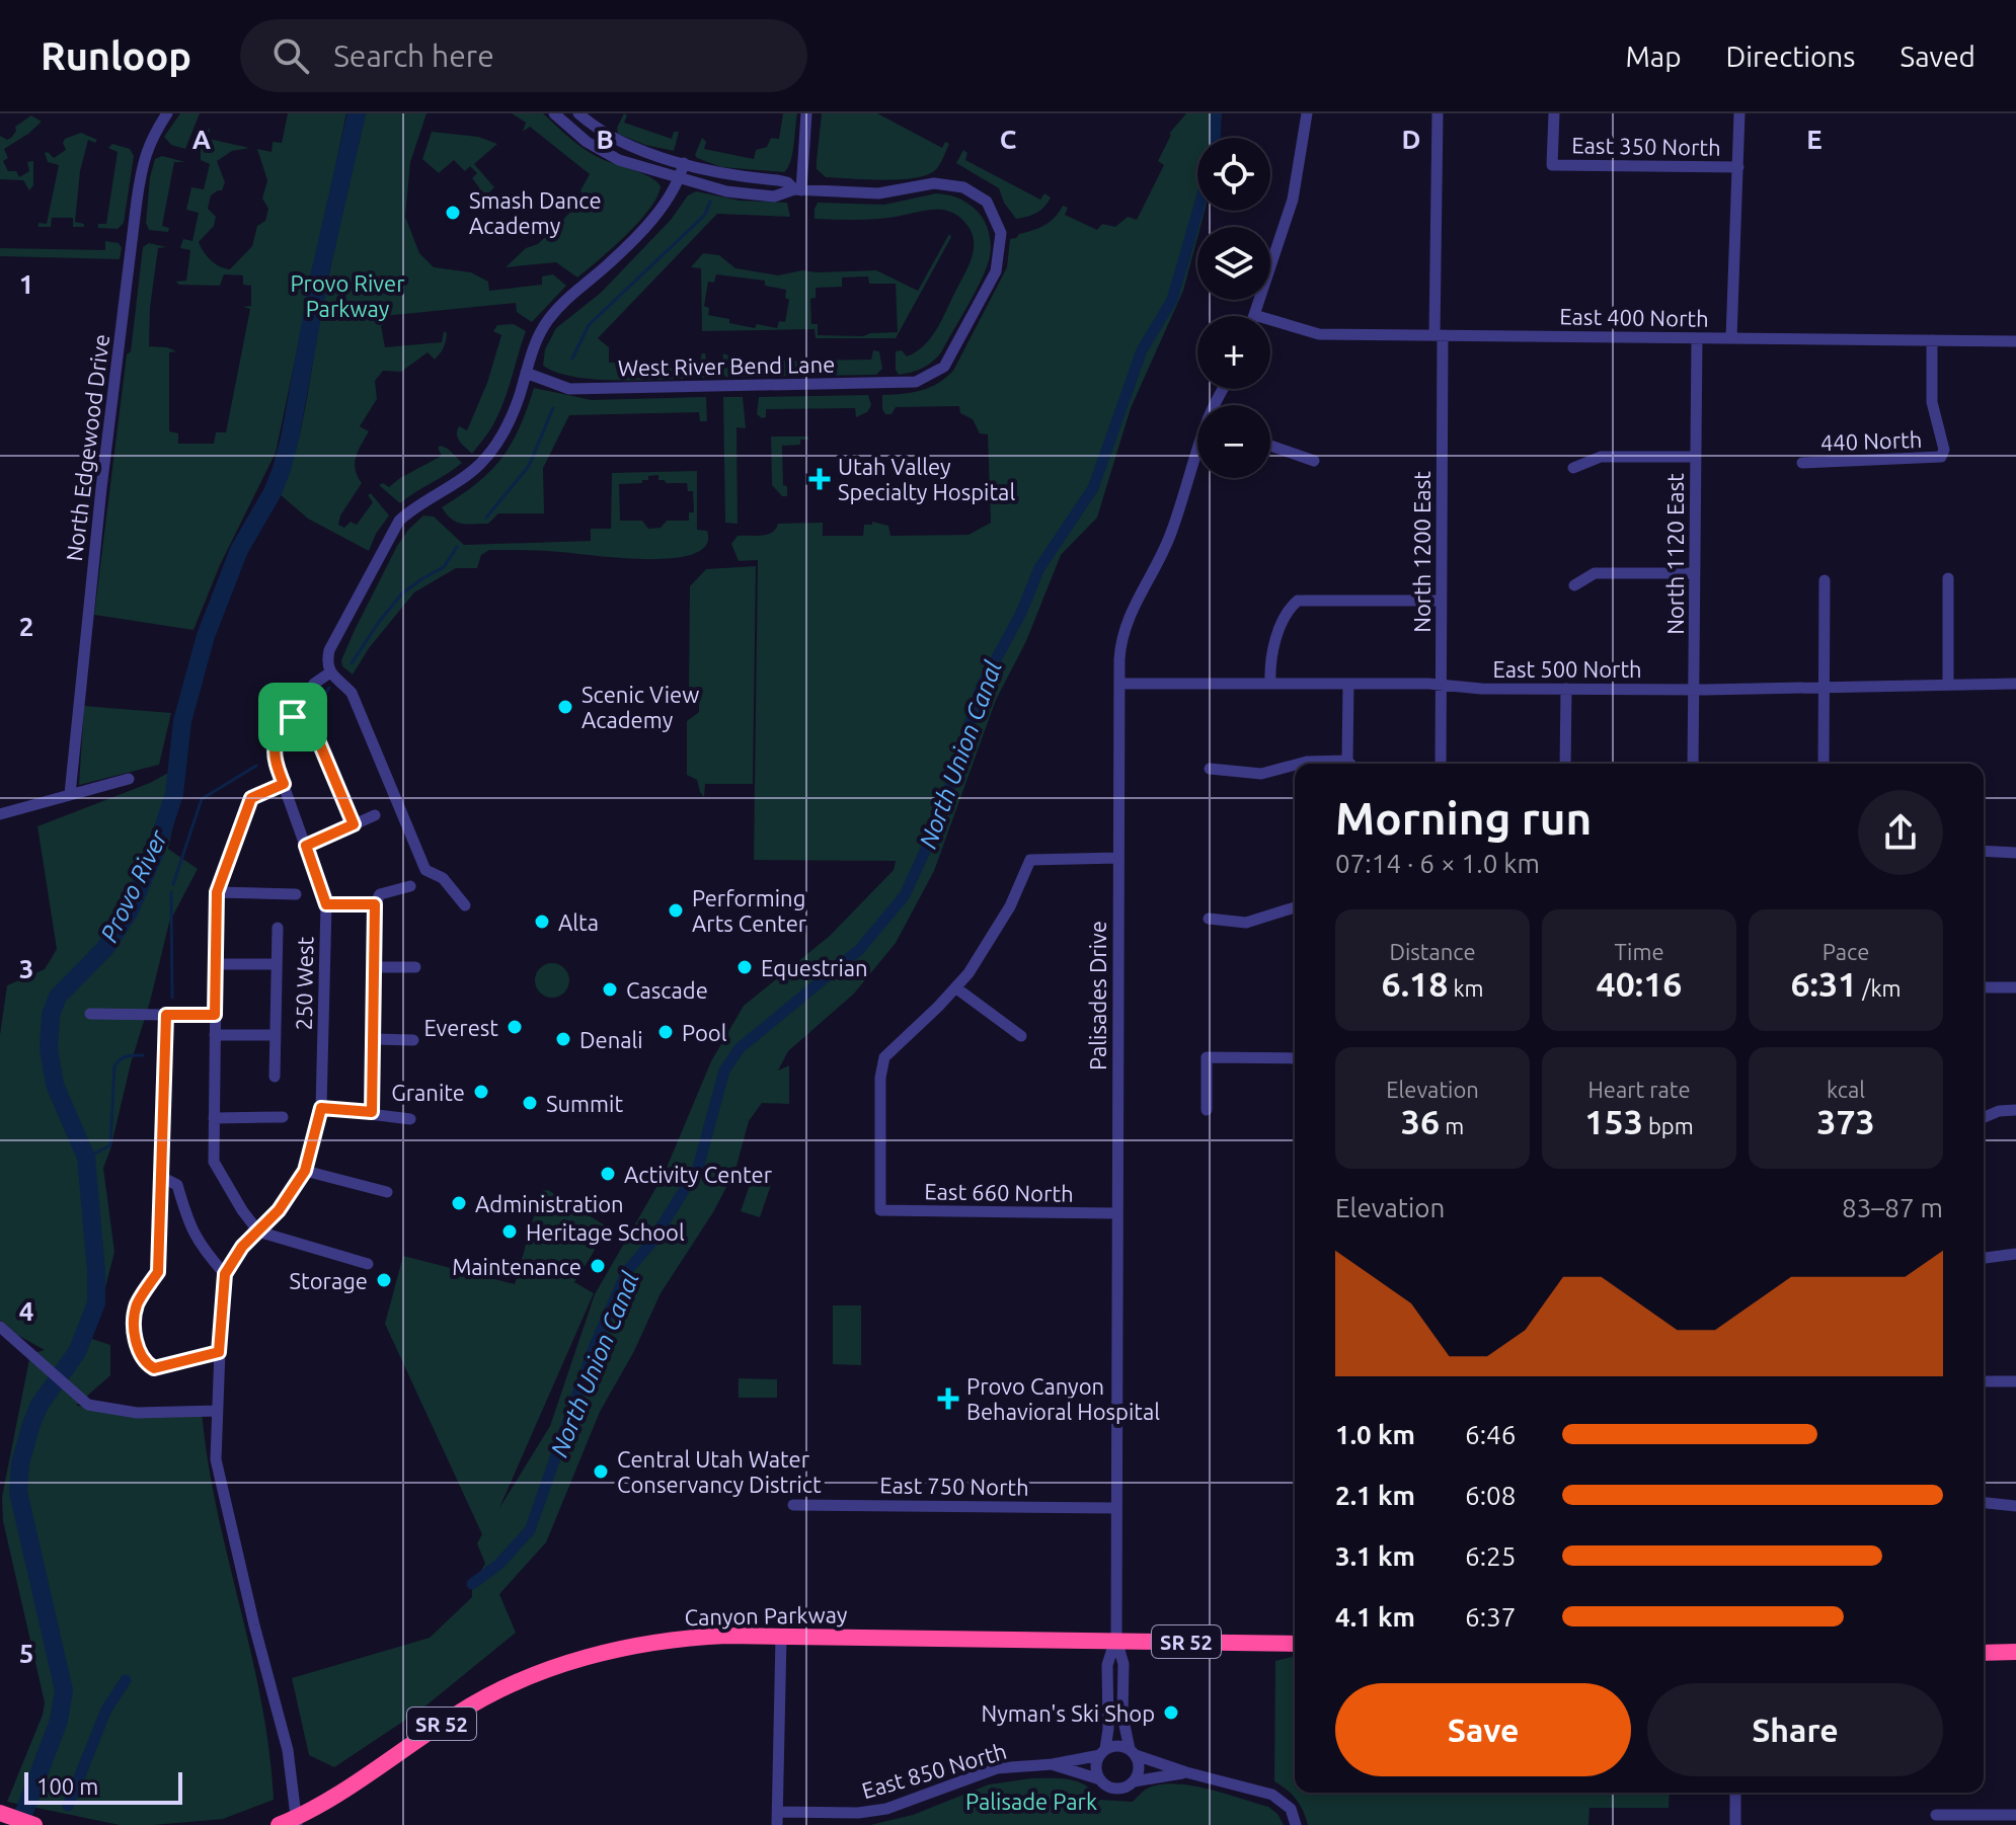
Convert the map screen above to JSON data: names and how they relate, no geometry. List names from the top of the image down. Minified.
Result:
{"streets":{"highway":["Canyon Parkway","SR 52"],"street":["East 350 North","East 400 North","West River Bend Lane","440 North","North Edgewood Drive","North 1200 East","North 1120 East","East 500 North","250 West","Palisades Drive","East 660 North","East 750 North","East 850 North"]},"crossings":[["East 400 North","440 North"],["East 400 North","North 1200 East"],["East 400 North","North 1120 East"],["North 1200 East","East 500 North"],["North 1120 East","East 500 North"],["East 500 North","Palisades Drive"],["250 West","Canyon Parkway"],["Palisades Drive","East 660 North"],["Palisades Drive","East 750 North"],["Palisades Drive","Canyon Parkway"],["Palisades Drive","East 850 North"]],"water":["North Union Canal","Provo River"],"parks":["Provo River Parkway","Palisade Park"],"places":{"other":["Smash Dance Academy","Scenic View Academy","Performing Arts Center","Alta","Equestrian","Cascade","Everest","Pool","Denali","Granite","Summit","Activity Center","Administration","Heritage School","Maintenance","Storage","Central Utah Water Conservancy District","Nyman's Ski Shop"],"health":["Utah Valley Specialty Hospital","Provo Canyon Behavioral Hospital"]},"scale_bar":"100 m","page":{"header":"Runloop","search":"Search here","nav":["Map","Directions","Saved"],"map_buttons":["+","−"],"heading":["Morning run","07:14 · 6 × 1.0 km"],"stats":[["Distance","6.18 km"],["Time","40:16"],["Pace","6:31 /km"],["Elevation","36 m"],["Heart rate","153 bpm"],["kcal","373"]],"chart":["Elevation","83–87 m"],"list":[{"name":"1.0 km","note":"6:46"},{"name":"2.1 km","note":"6:08"},{"name":"3.1 km","note":"6:25"},{"name":"4.1 km","note":"6:37"}],"buttons":["Save","Share"],"scale":"100 m"},"grid":{"columns":["A","B","C","D","E"],"rows":["1","2","3","4","5"]}}
